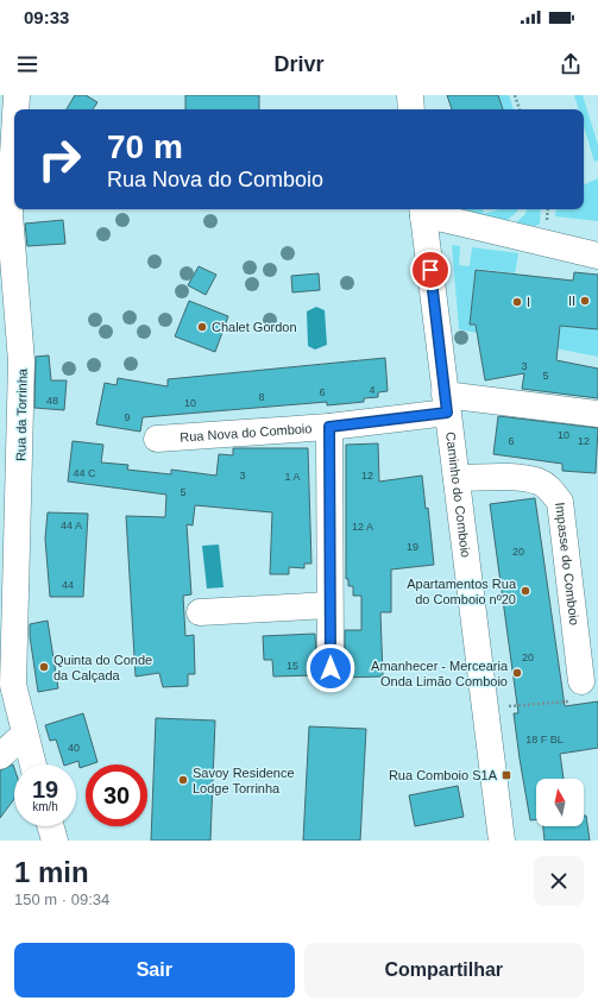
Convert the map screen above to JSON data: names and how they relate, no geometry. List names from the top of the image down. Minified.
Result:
{"streets":{"street":["Rua da Torrinha","Rua Nova do Comboio","Caminho do Comboio","Impasse do Comboio"]},"crossings":[["Rua Nova do Comboio","Caminho do Comboio"],["Caminho do Comboio","Impasse do Comboio"]],"places":{"other":["II","I","Chalet Gordon","Apartamentos Rua do Comboio nº20","Quinta do Conde da Calçada","Amanhecer - Mercearia Onda Limão Comboio","Savoy Residence Lodge Torrinha"],"transit":["Rua Comboio S1A"]},"house_numbers":["3","5","4","6","8","48","10","9","10","6","12","44 C","3","12","1 A","5","44 A","12 A","19","20","44","20","15","18 F BL","40"],"north":"top","page":{"status":"09:33","header":"Drivr","turn":["70 m","Rua Nova do Comboio"],"speed":"19 km/h","limit":"30","heading":["1 min","150 m · 09:34"],"buttons":["Sair","Compartilhar"]}}
